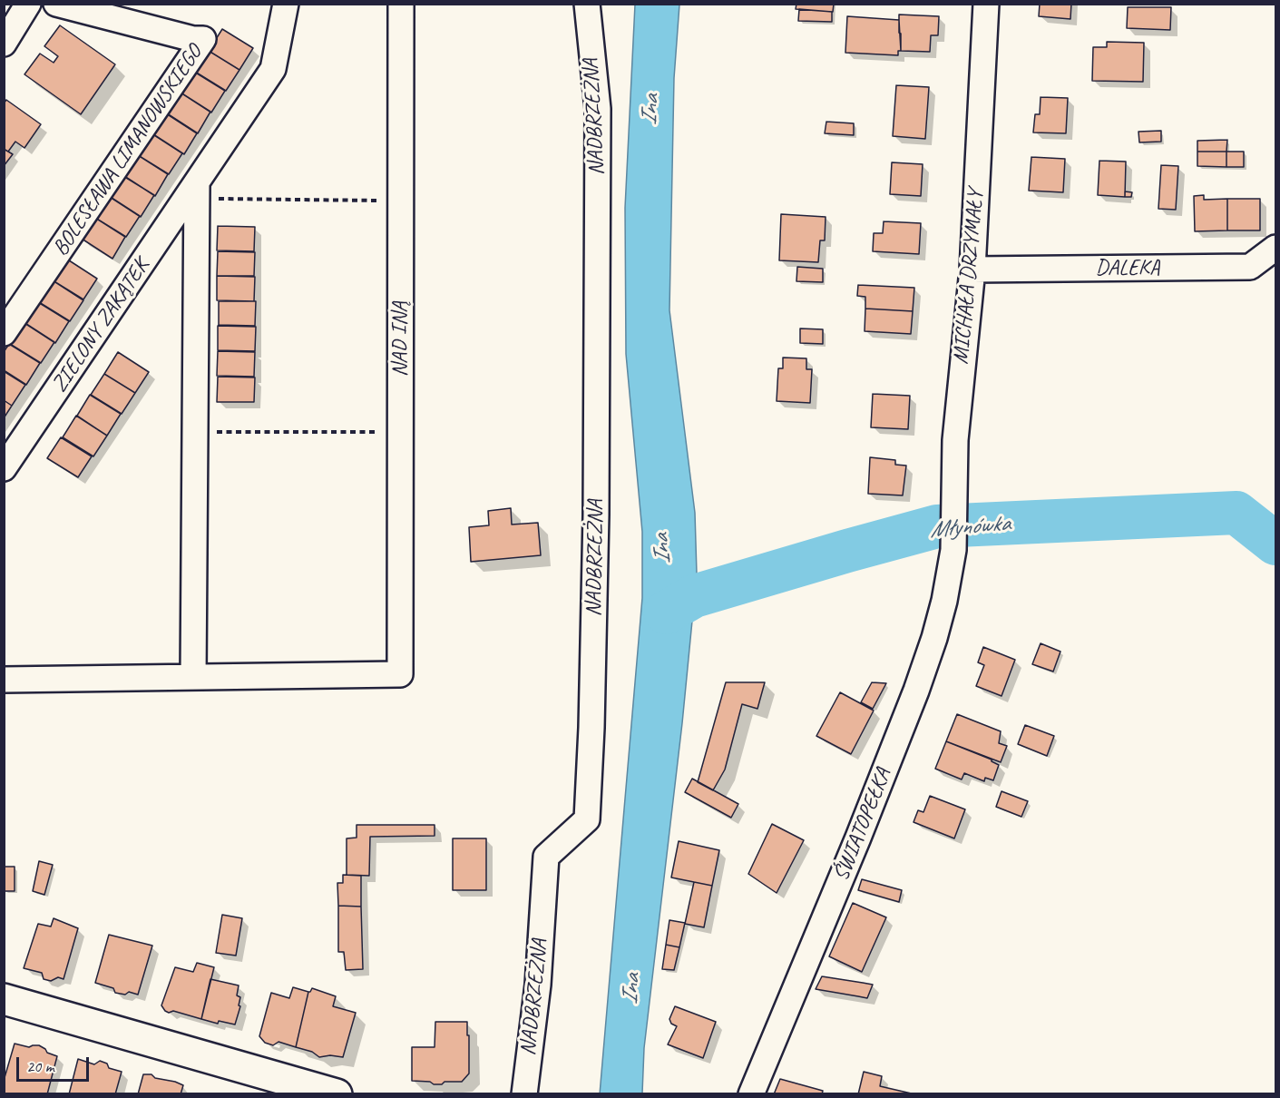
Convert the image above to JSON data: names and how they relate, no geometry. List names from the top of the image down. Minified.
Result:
{"streets":{"street":["NADBRZEŻNA","BOLESŁAWA LIMANOWSKIEGO","DALEKA","MICHAŁA DRZYMAŁY","ZIELONY ZAKĄTEK","NAD INĄ","ŚWIATOPEŁKA"]},"crossings":[["DALEKA","MICHAŁA DRZYMAŁY"],["MICHAŁA DRZYMAŁY","ŚWIATOPEŁKA"]],"water":["Ina","Młynówka"],"scale_bar":"20 m"}
